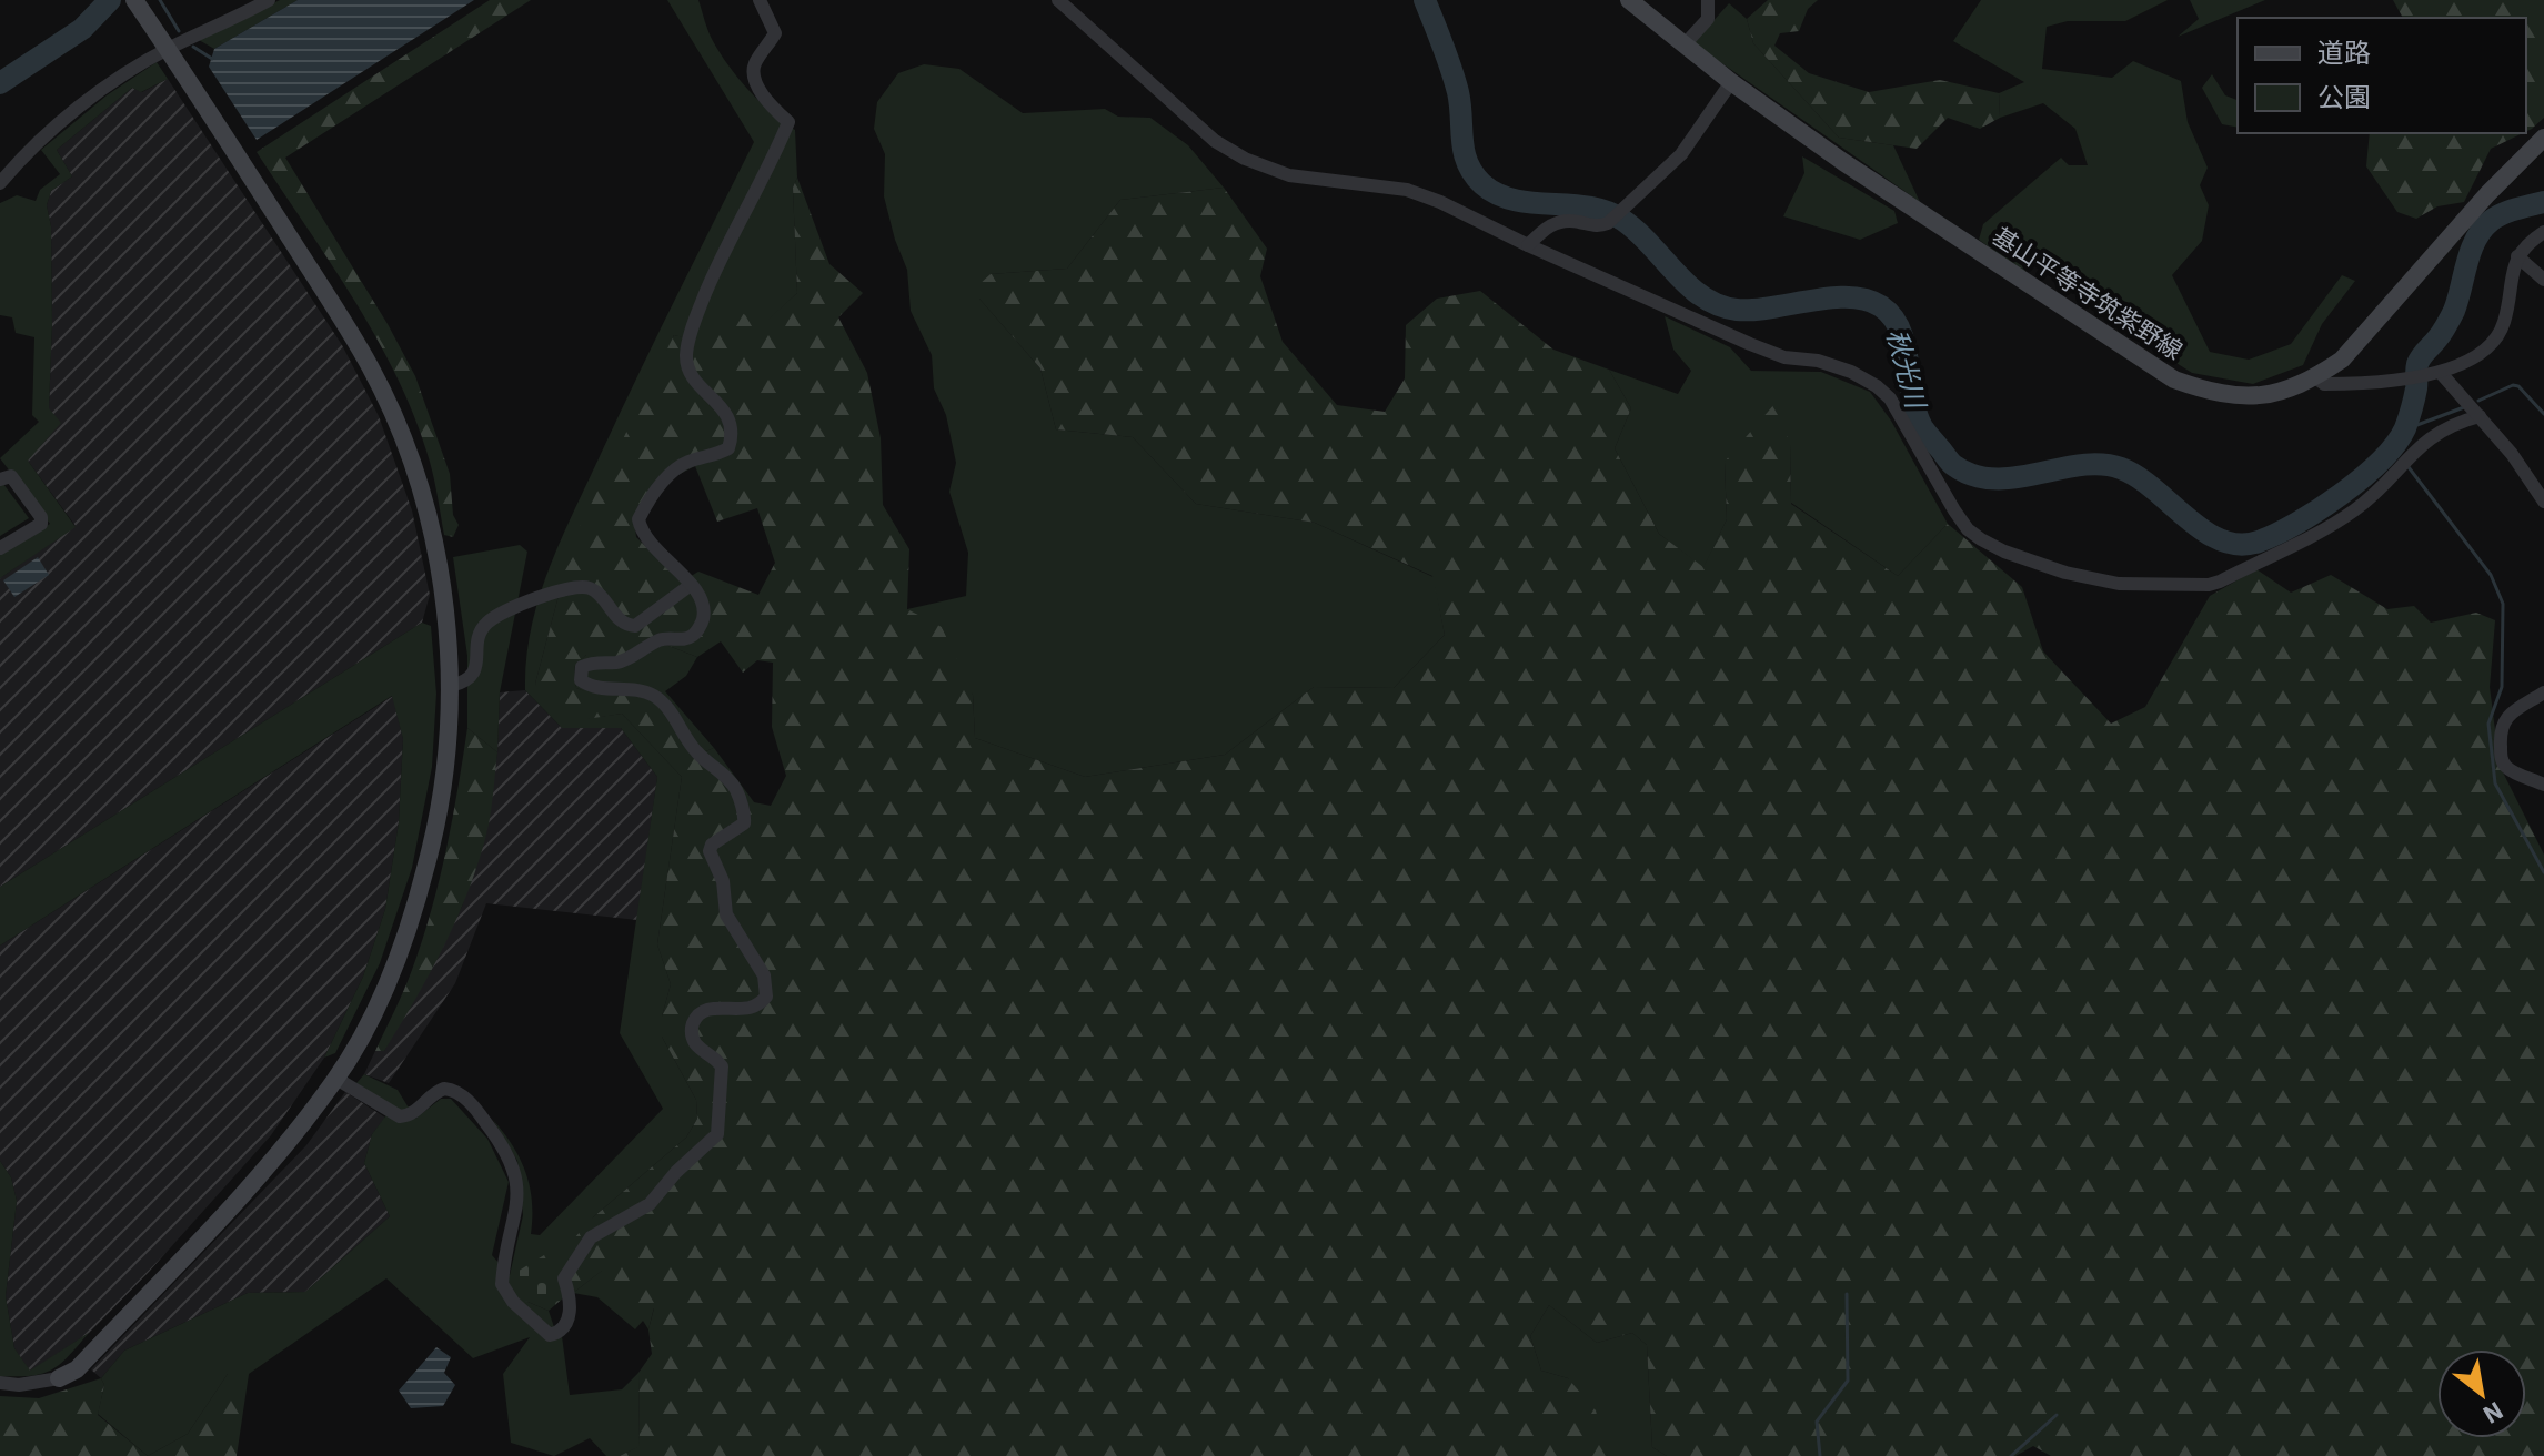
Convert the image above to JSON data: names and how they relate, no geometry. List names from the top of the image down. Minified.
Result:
{"streets":{"street":["基山平等寺筑紫野線"]},"water":["秋光川"],"legend":["道路","公園"],"north":"bottom right"}
